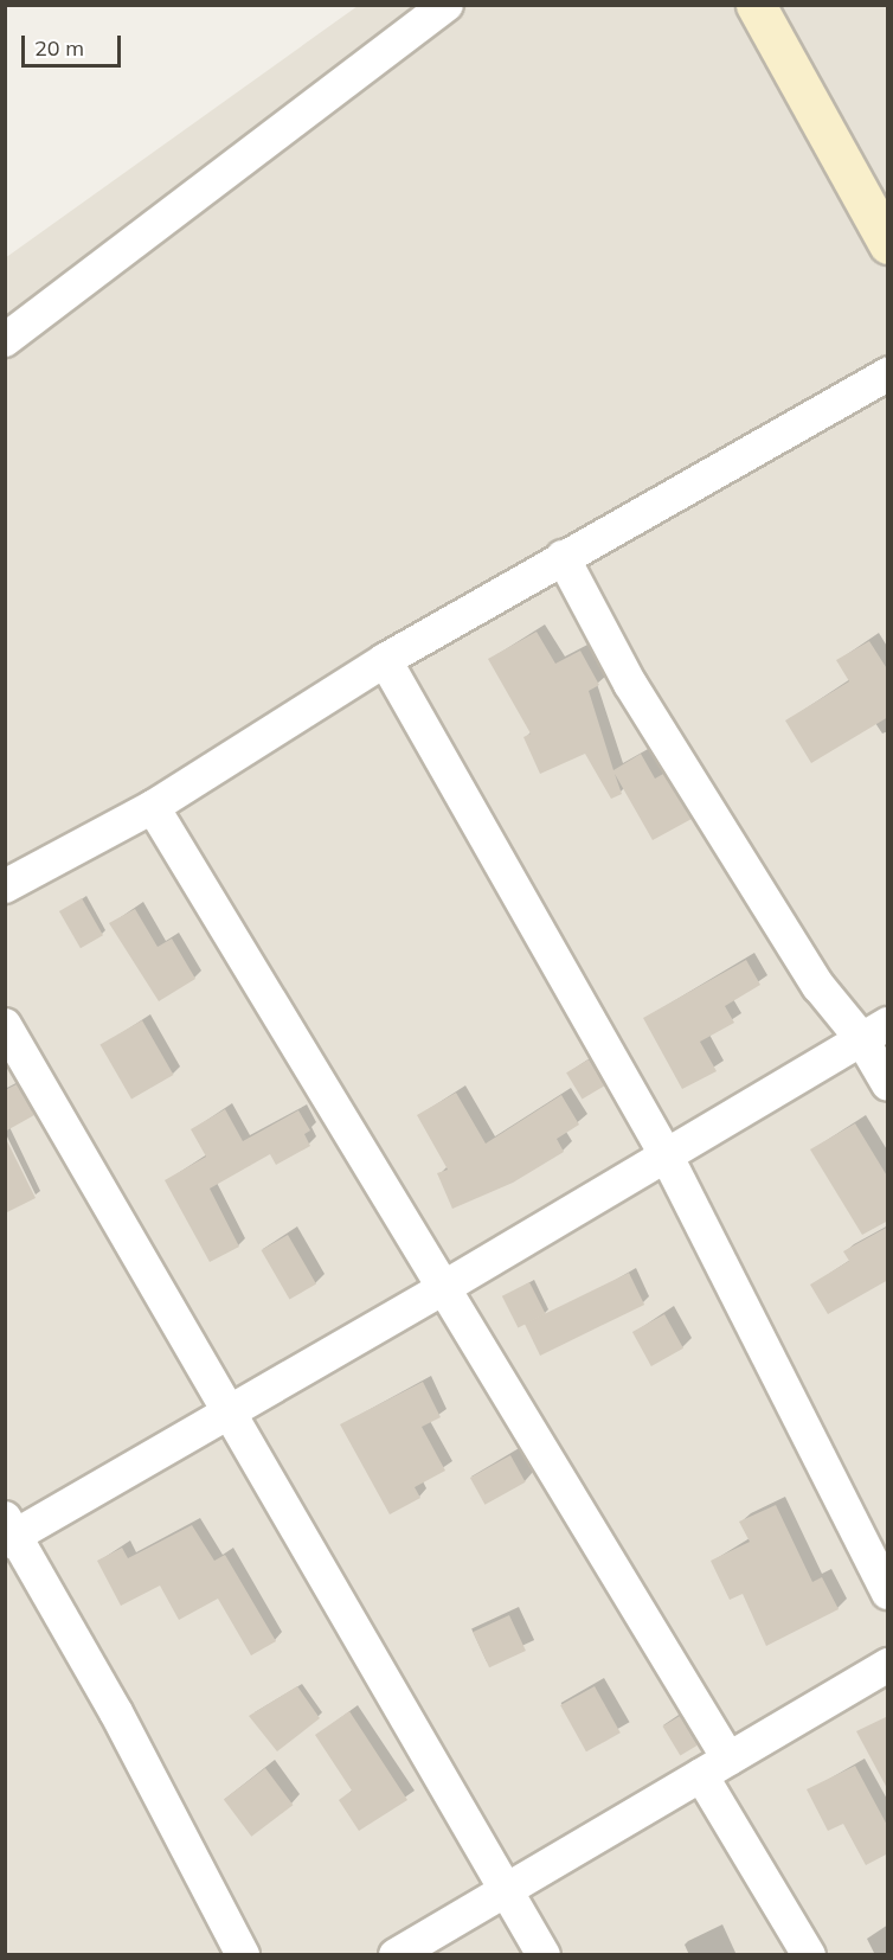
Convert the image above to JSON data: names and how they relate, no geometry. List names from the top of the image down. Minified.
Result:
{"scale_bar":"20 m"}
